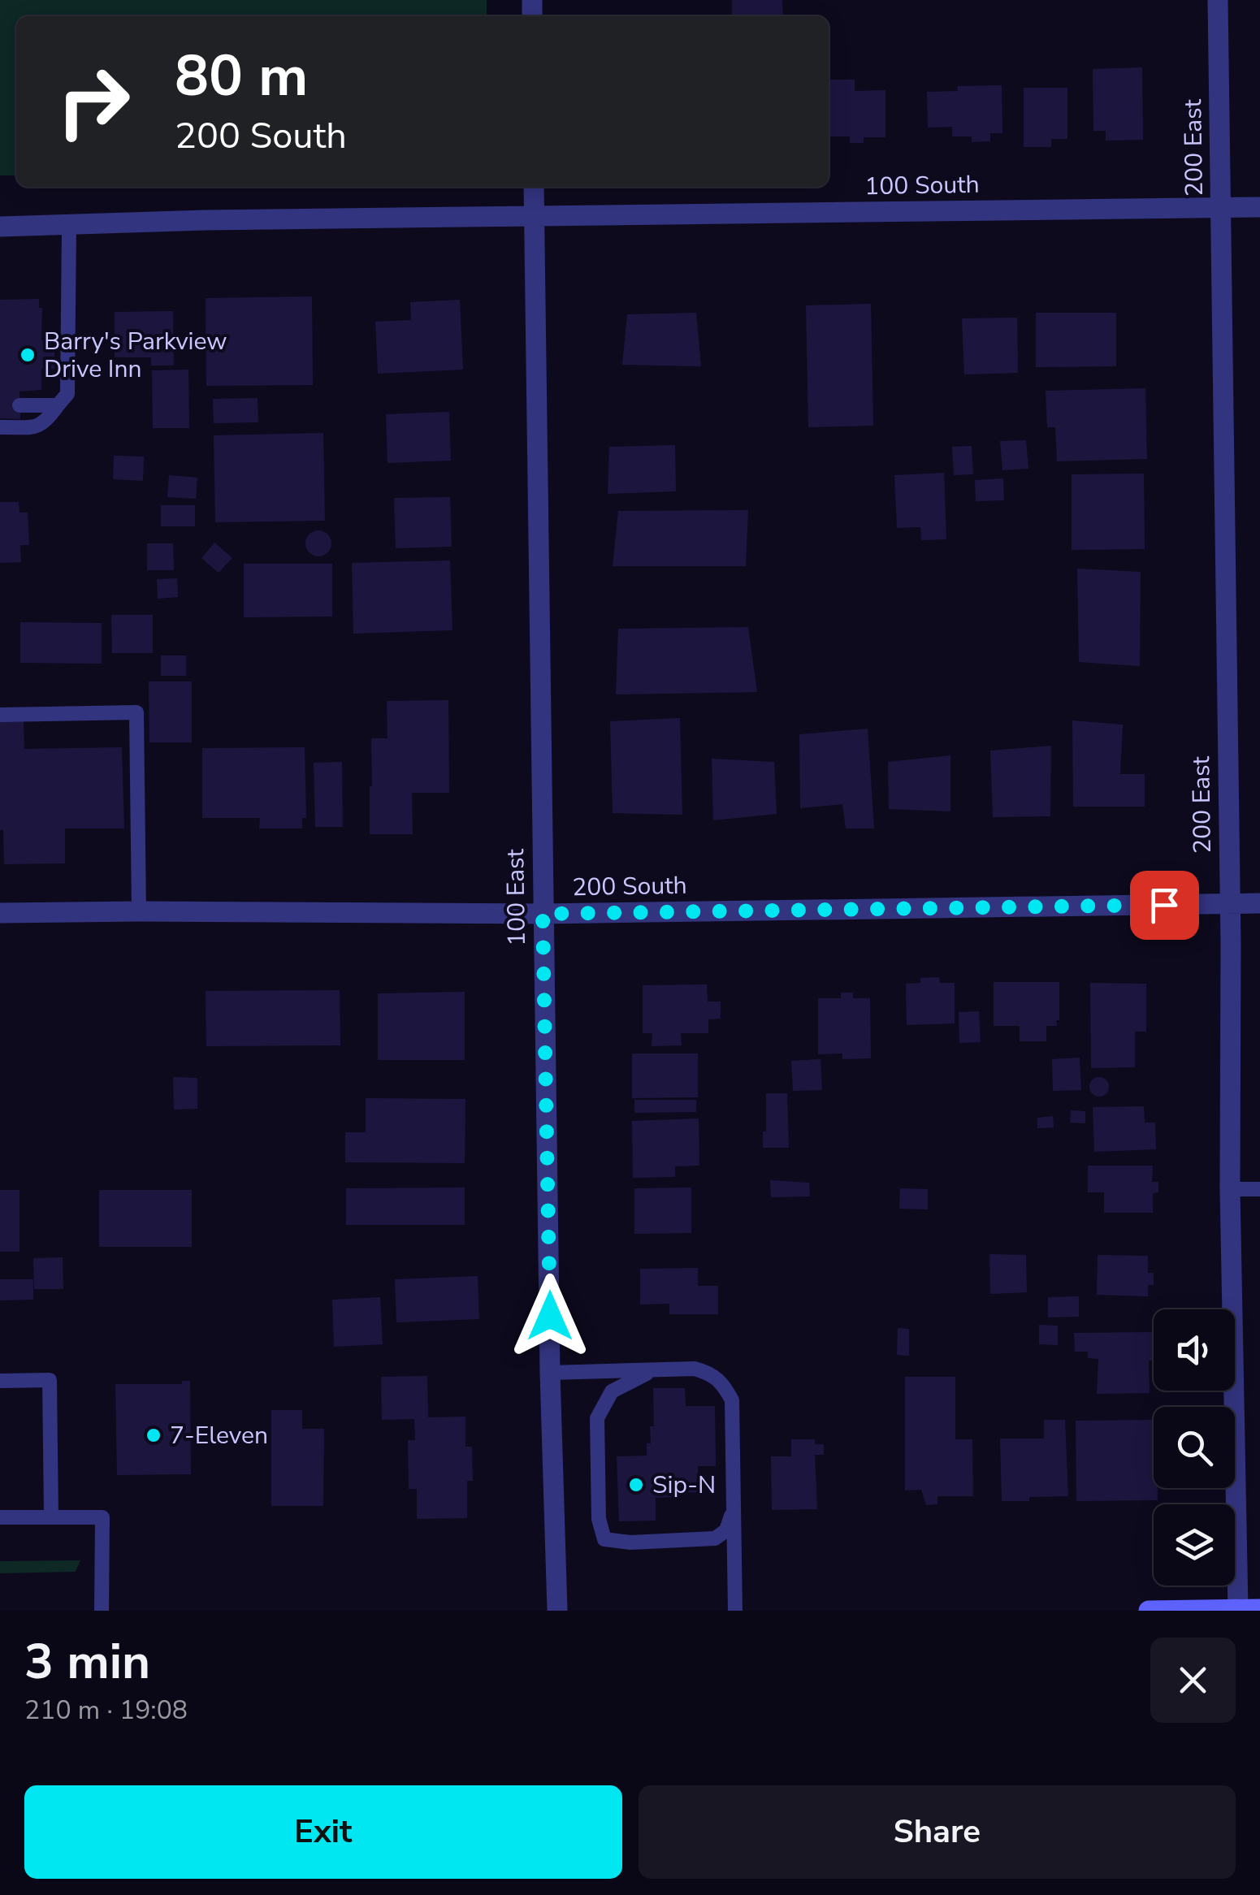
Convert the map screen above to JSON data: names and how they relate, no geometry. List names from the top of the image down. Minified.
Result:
{"streets":{"street":["200 East","100 South","200 South","100 East"]},"crossings":[["200 East","100 South"],["200 East","200 South"],["100 South","100 East"],["200 South","100 East"]],"places":["Barry's Parkview Drive Inn","7-Eleven","Sip-N"],"page":{"turn":["80 m","200 South"],"heading":["3 min","210 m · 19:08"],"buttons":["Exit","Share"]}}
